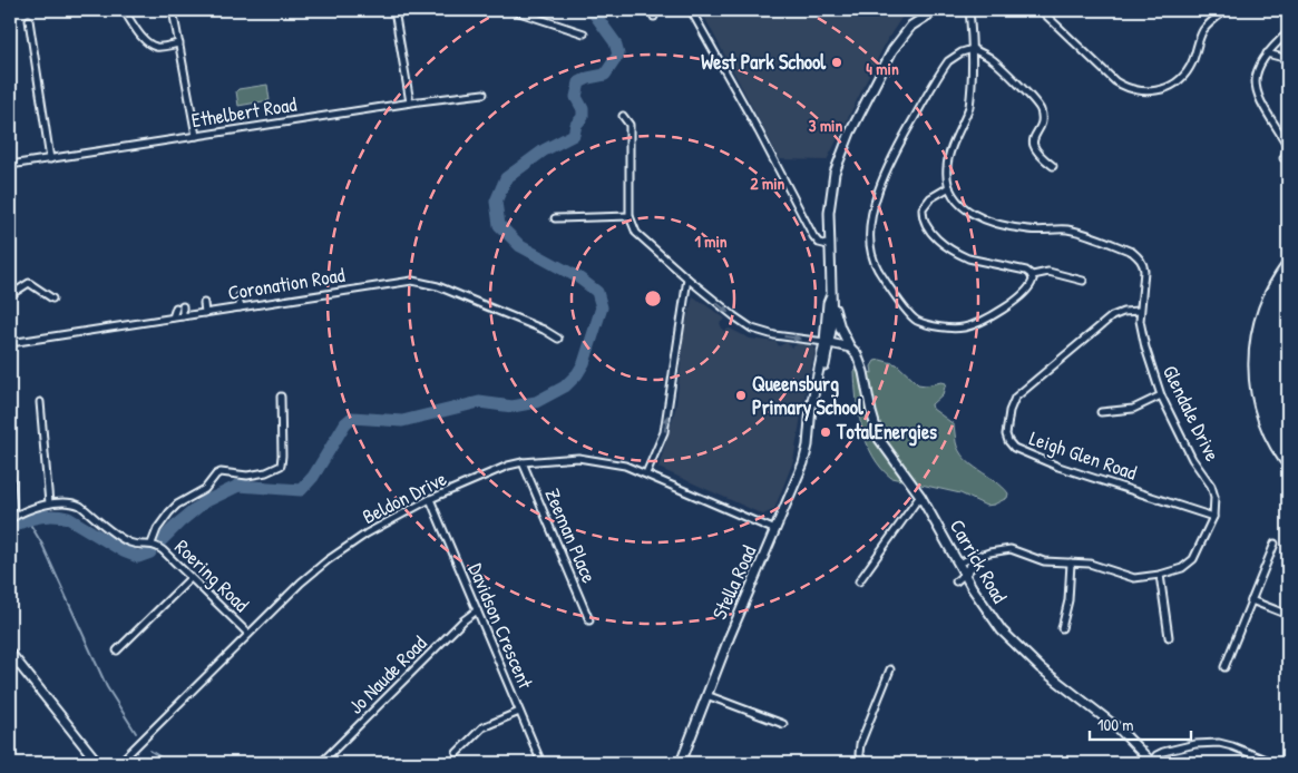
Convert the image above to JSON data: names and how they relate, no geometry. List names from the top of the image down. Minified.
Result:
{"streets":{"main road":["Carrick Road","Stella Road"],"street":["Ethelbert Road","Coronation Road","Glendale Drive","Leigh Glen Road","Beldon Drive","Zeeman Place","Roering Road","Davidson Crescent","Jo Naude Road"]},"crossings":[["Glendale Drive","Leigh Glen Road"],["Glendale Drive","Carrick Road"],["Beldon Drive","Zeeman Place"],["Beldon Drive","Roering Road"],["Beldon Drive","Stella Road"],["Beldon Drive","Davidson Crescent"],["Carrick Road","Stella Road"],["Davidson Crescent","Jo Naude Road"]],"places":["West Park School","Queensburg Primary School","TotalEnergies"],"scale_bar":"100 m","rings":["4 min","3 min","2 min","1 min"]}
